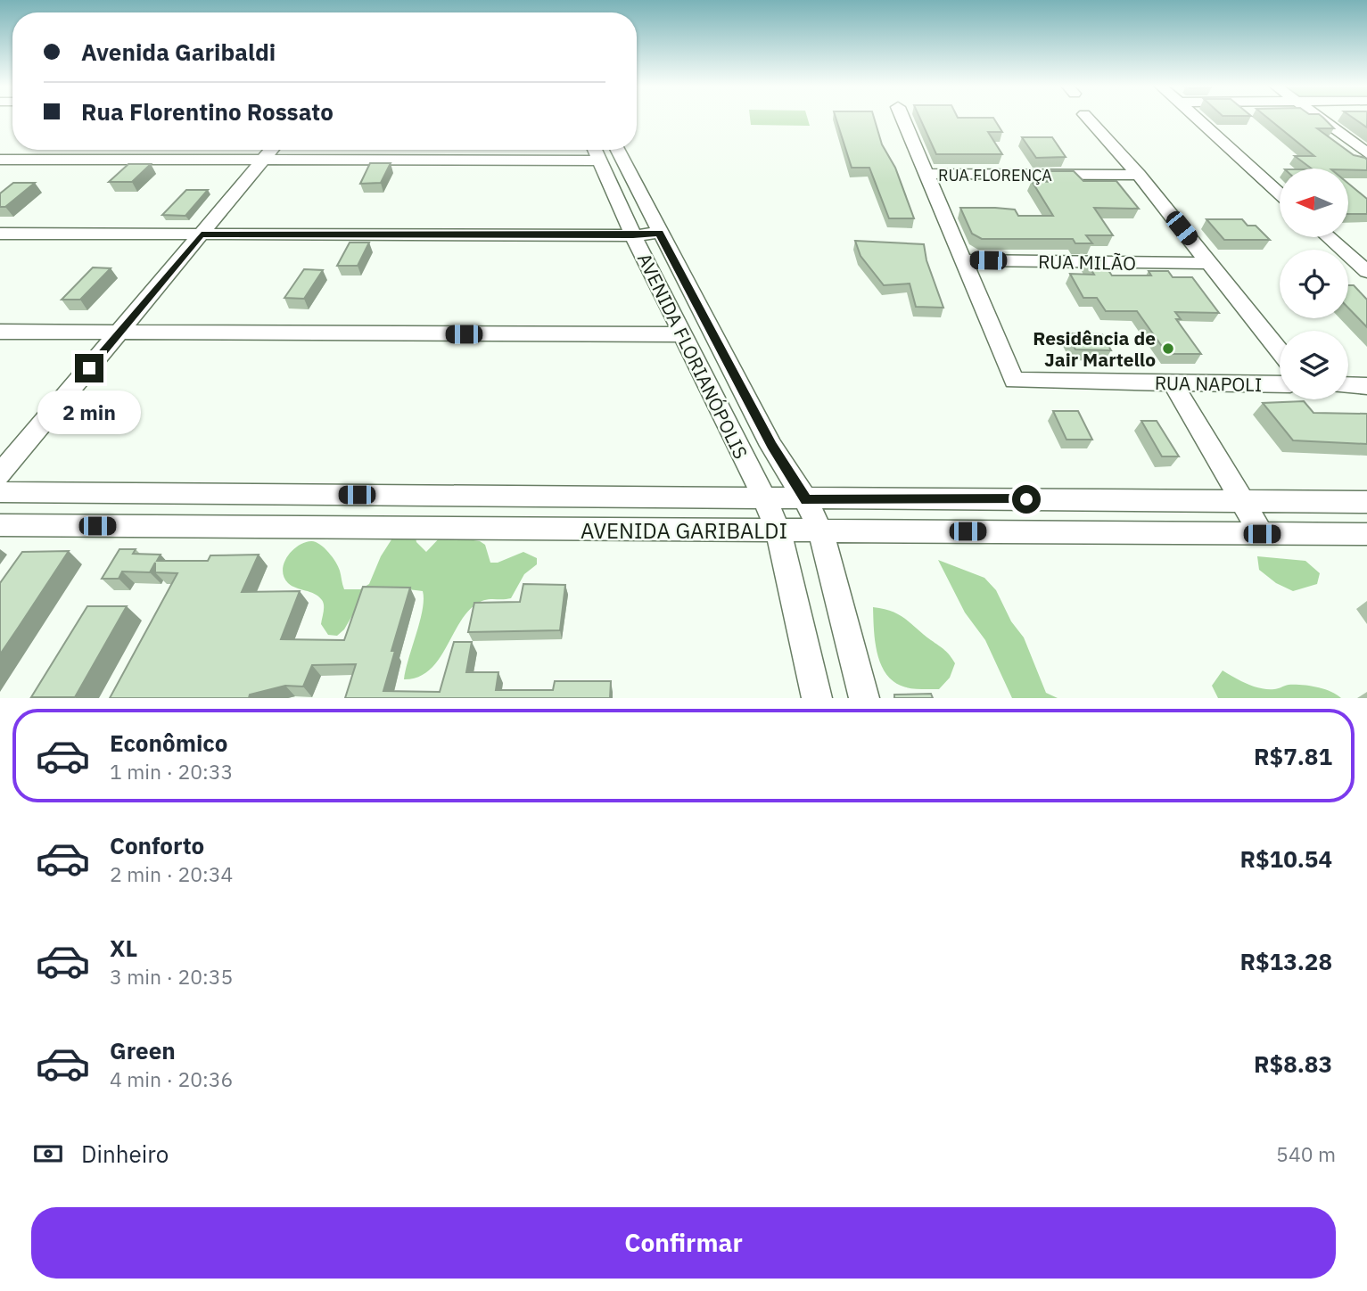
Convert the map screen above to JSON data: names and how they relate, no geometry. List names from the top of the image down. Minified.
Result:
{"streets":{"street":["RUA FLORENÇA","RUA MILÃO","AVENIDA FLORIANÓPOLIS","RUA NAPOLI","AVENIDA GARIBALDI"]},"crossings":[["RUA MILÃO","RUA NAPOLI"],["AVENIDA FLORIANÓPOLIS","AVENIDA GARIBALDI"]],"places":["Residência de Jair Martello"],"north":"left","page":{"banner":["Avenida Garibaldi","Rua Florentino Rossato"],"bubble":"2 min","list":[{"name":"Econômico","note":"1 min · 20:33","value":"R$7.81"},{"name":"Conforto","note":"2 min · 20:34","value":"R$10.54"},{"name":"XL","note":"3 min · 20:35","value":"R$13.28"},{"name":"Green","note":"4 min · 20:36","value":"R$8.83"}],"pay":["Dinheiro","540 m"],"buttons":"Confirmar"}}
